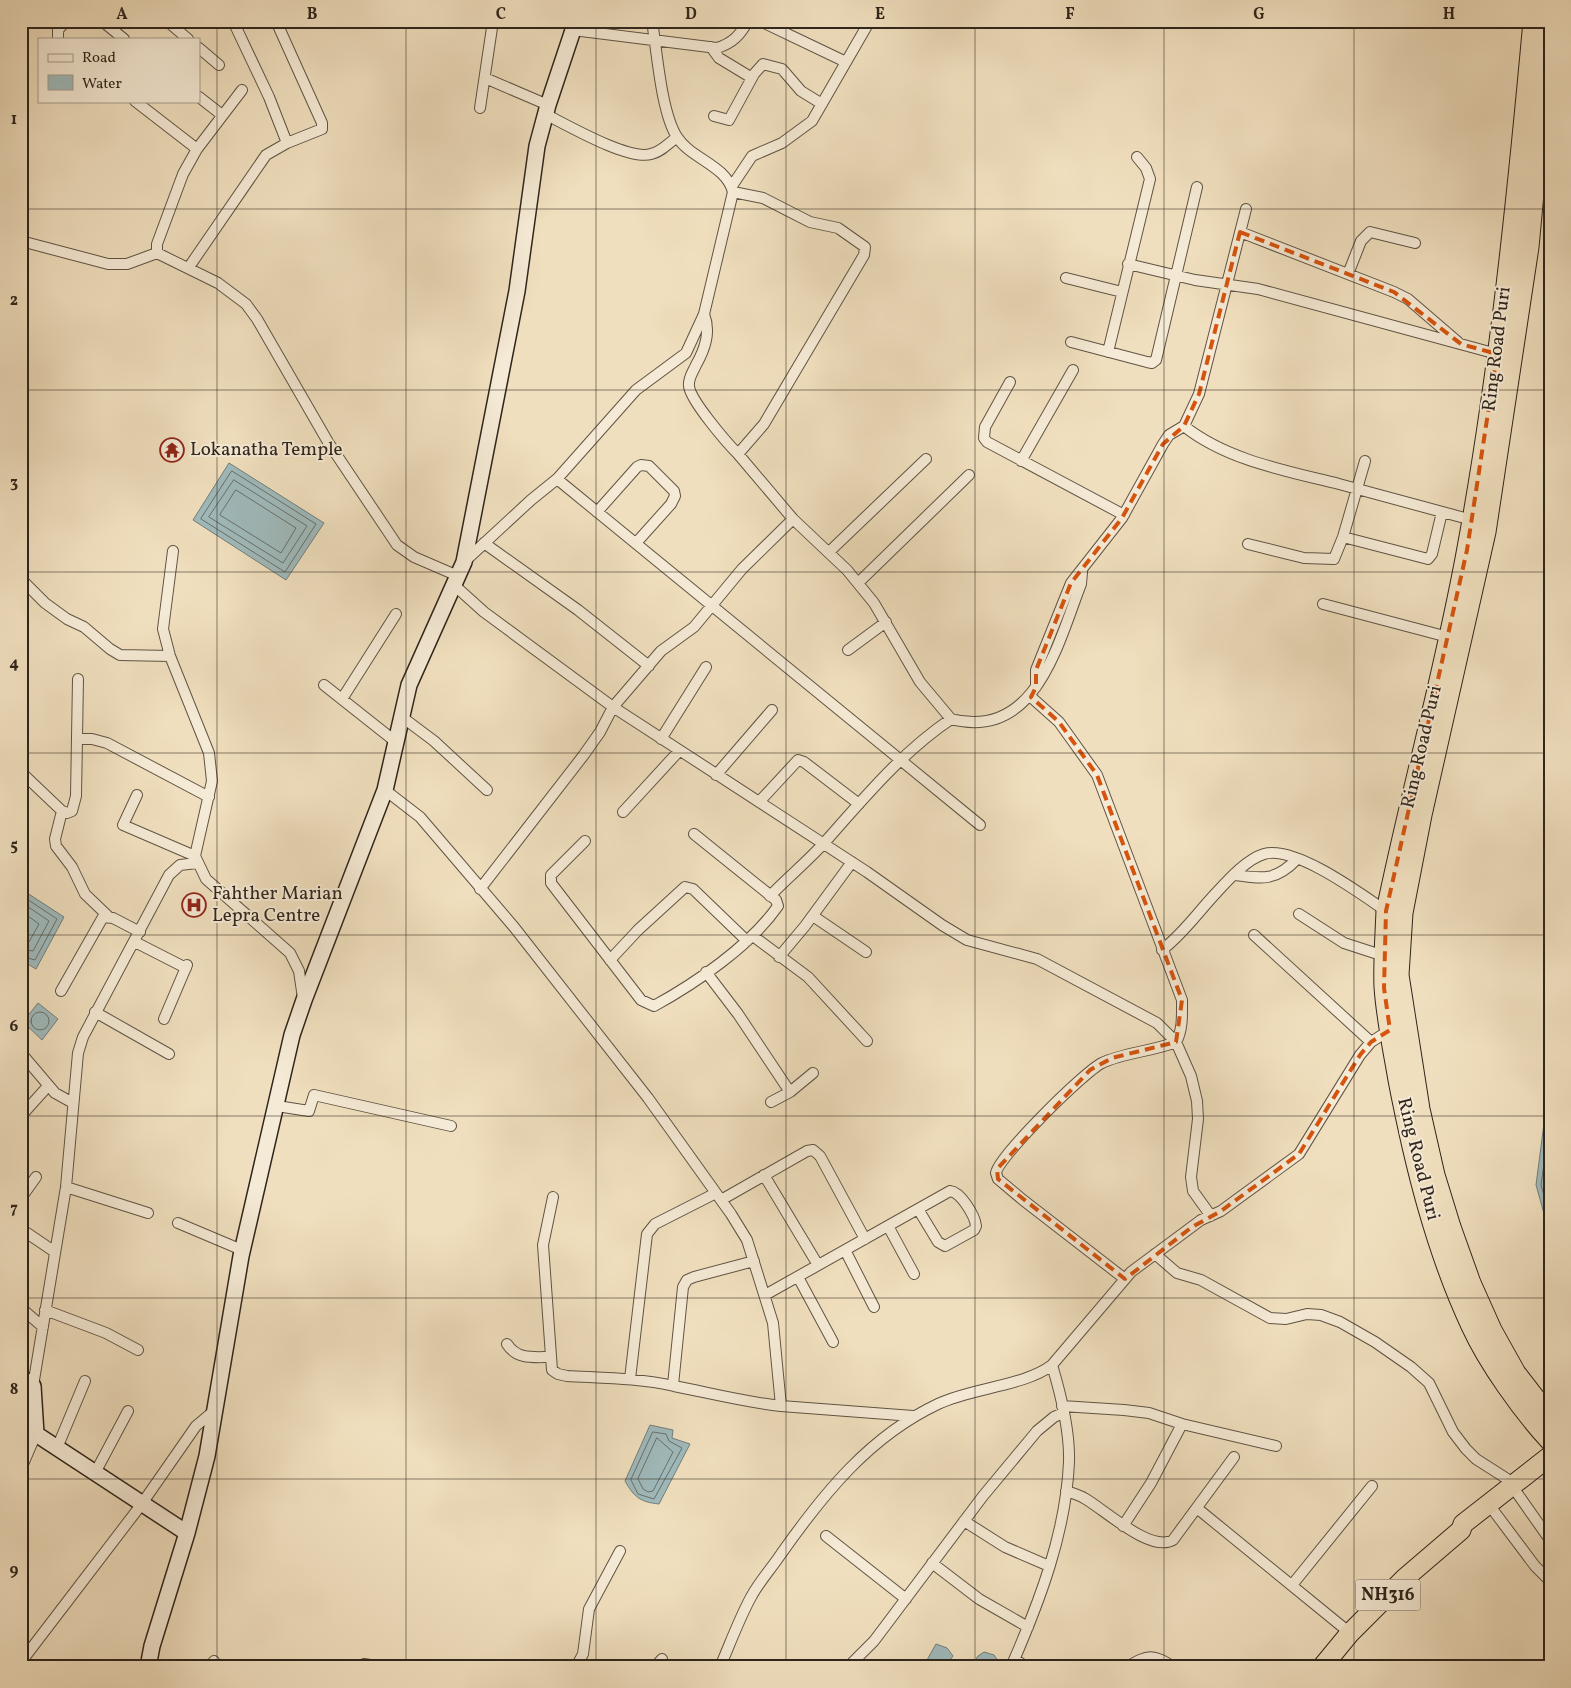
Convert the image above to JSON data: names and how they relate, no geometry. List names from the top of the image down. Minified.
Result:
{"streets":{"highway":["Ring Road Puri","NH316"]},"places":{"temple":["Lokanatha Temple"],"hospital":["Fahther Marian Lepra Centre"]},"legend":["Road","Water"],"grid":{"columns":["A","B","C","D","E","F","G","H"],"rows":["1","2","3","4","5","6","7","8","9"]}}
